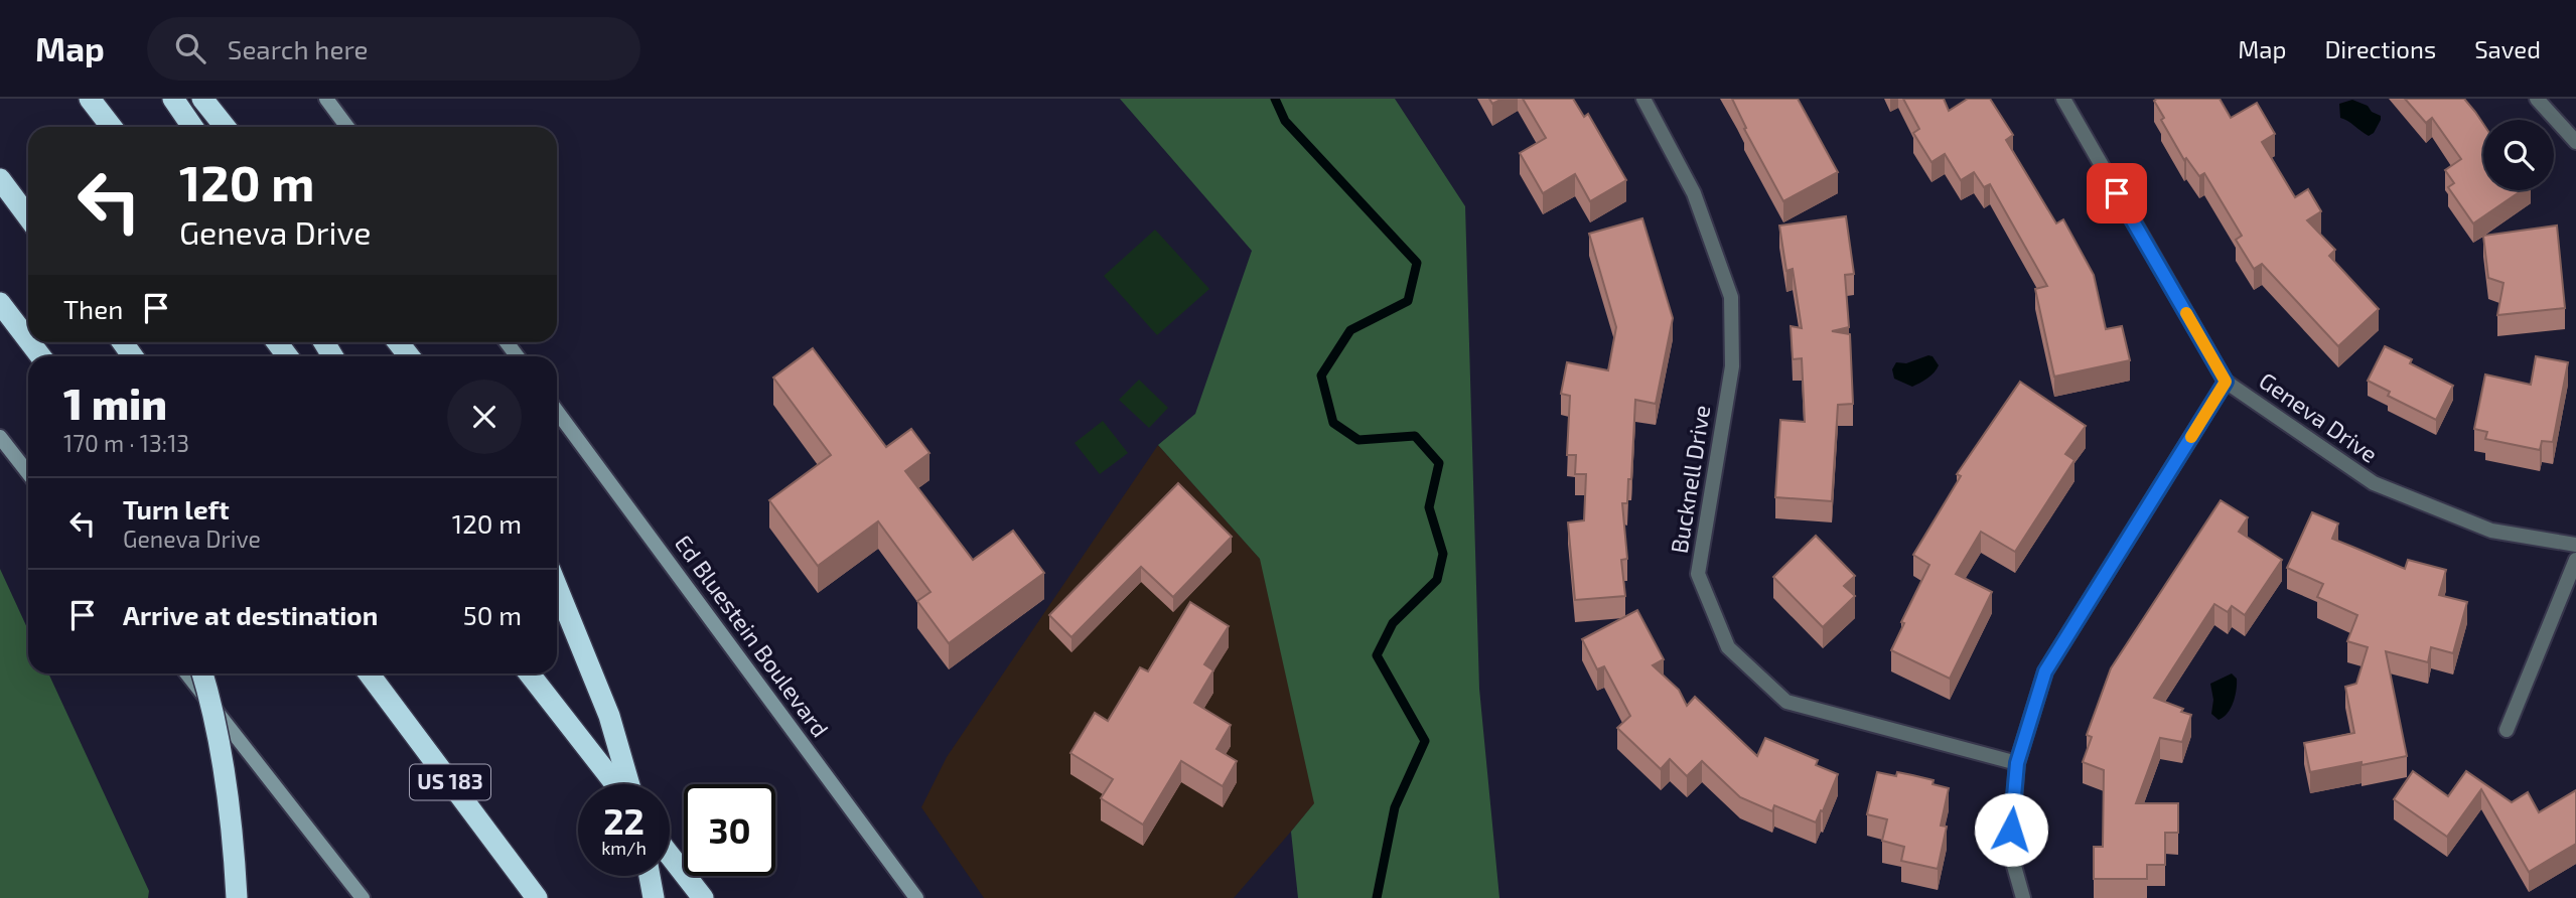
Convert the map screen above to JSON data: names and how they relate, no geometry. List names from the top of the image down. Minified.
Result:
{"streets":{"highway":["US 183"],"main road":["Ed Bluestein Boulevard"],"street":["Geneva Drive","Bucknell Drive"]},"page":{"header":"Map","search":"Search here","nav":["Map","Directions","Saved"],"turn":["120 m","Geneva Drive"],"then":"Then","heading":["1 min","170 m · 13:13"],"list":[{"name":"Turn left","note":"Geneva Drive","value":"120 m"},{"name":"Arrive at destination","value":"50 m"}],"speed":"22 km/h","limit":"30"}}
